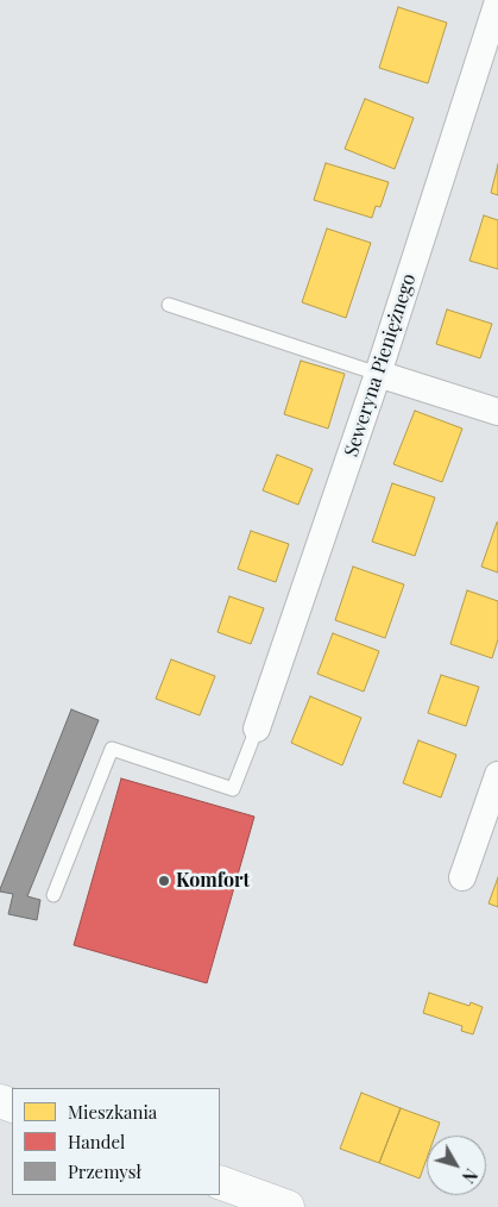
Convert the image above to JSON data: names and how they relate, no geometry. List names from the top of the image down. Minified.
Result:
{"streets":{"street":["Seweryna Pieniężnego"]},"places":["Komfort"],"legend":["Mieszkania","Handel","Przemysł"],"north":"bottom right"}
